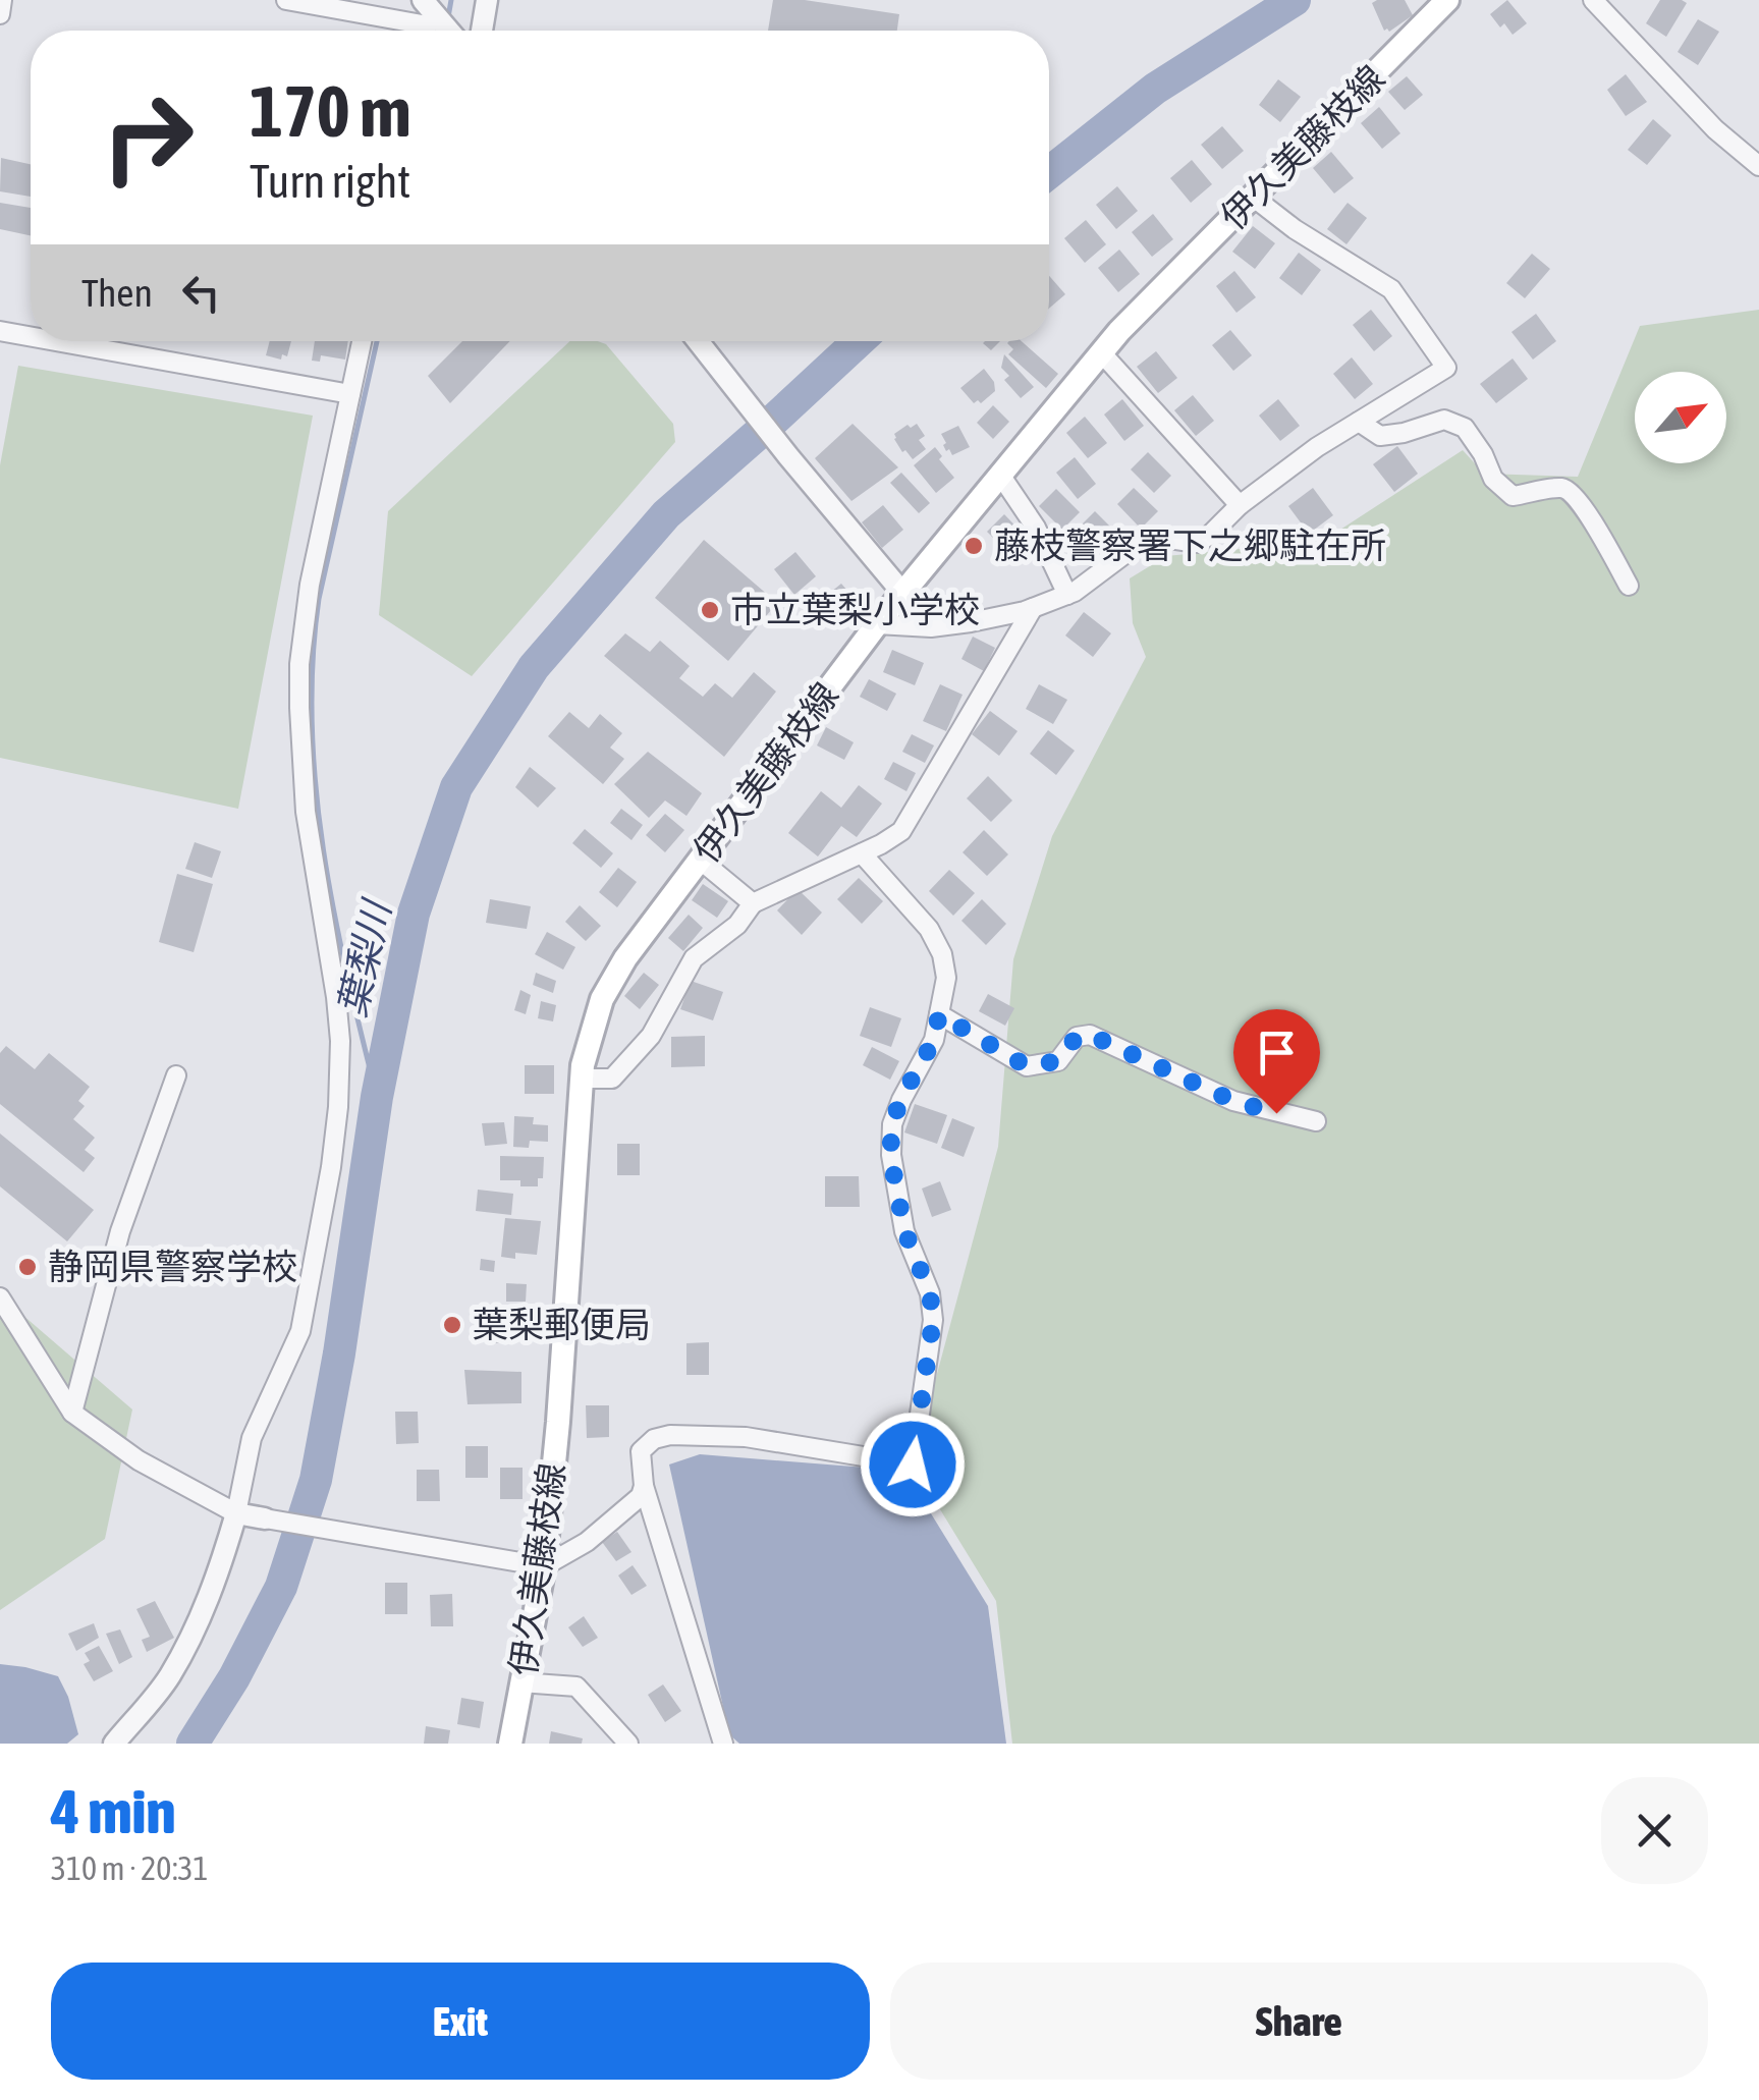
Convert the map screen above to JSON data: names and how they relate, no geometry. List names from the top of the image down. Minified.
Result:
{"streets":{"main road":["伊久美藤枝線"]},"water":["葉梨川"],"places":["藤枝警察署下之郷駐在所","市立葉梨小学校","静岡県警察学校","葉梨郵便局"],"north":"top right","page":{"turn":["170 m","Turn right"],"then":"Then","heading":["4 min","310 m · 20:31"],"buttons":["Exit","Share"]}}
